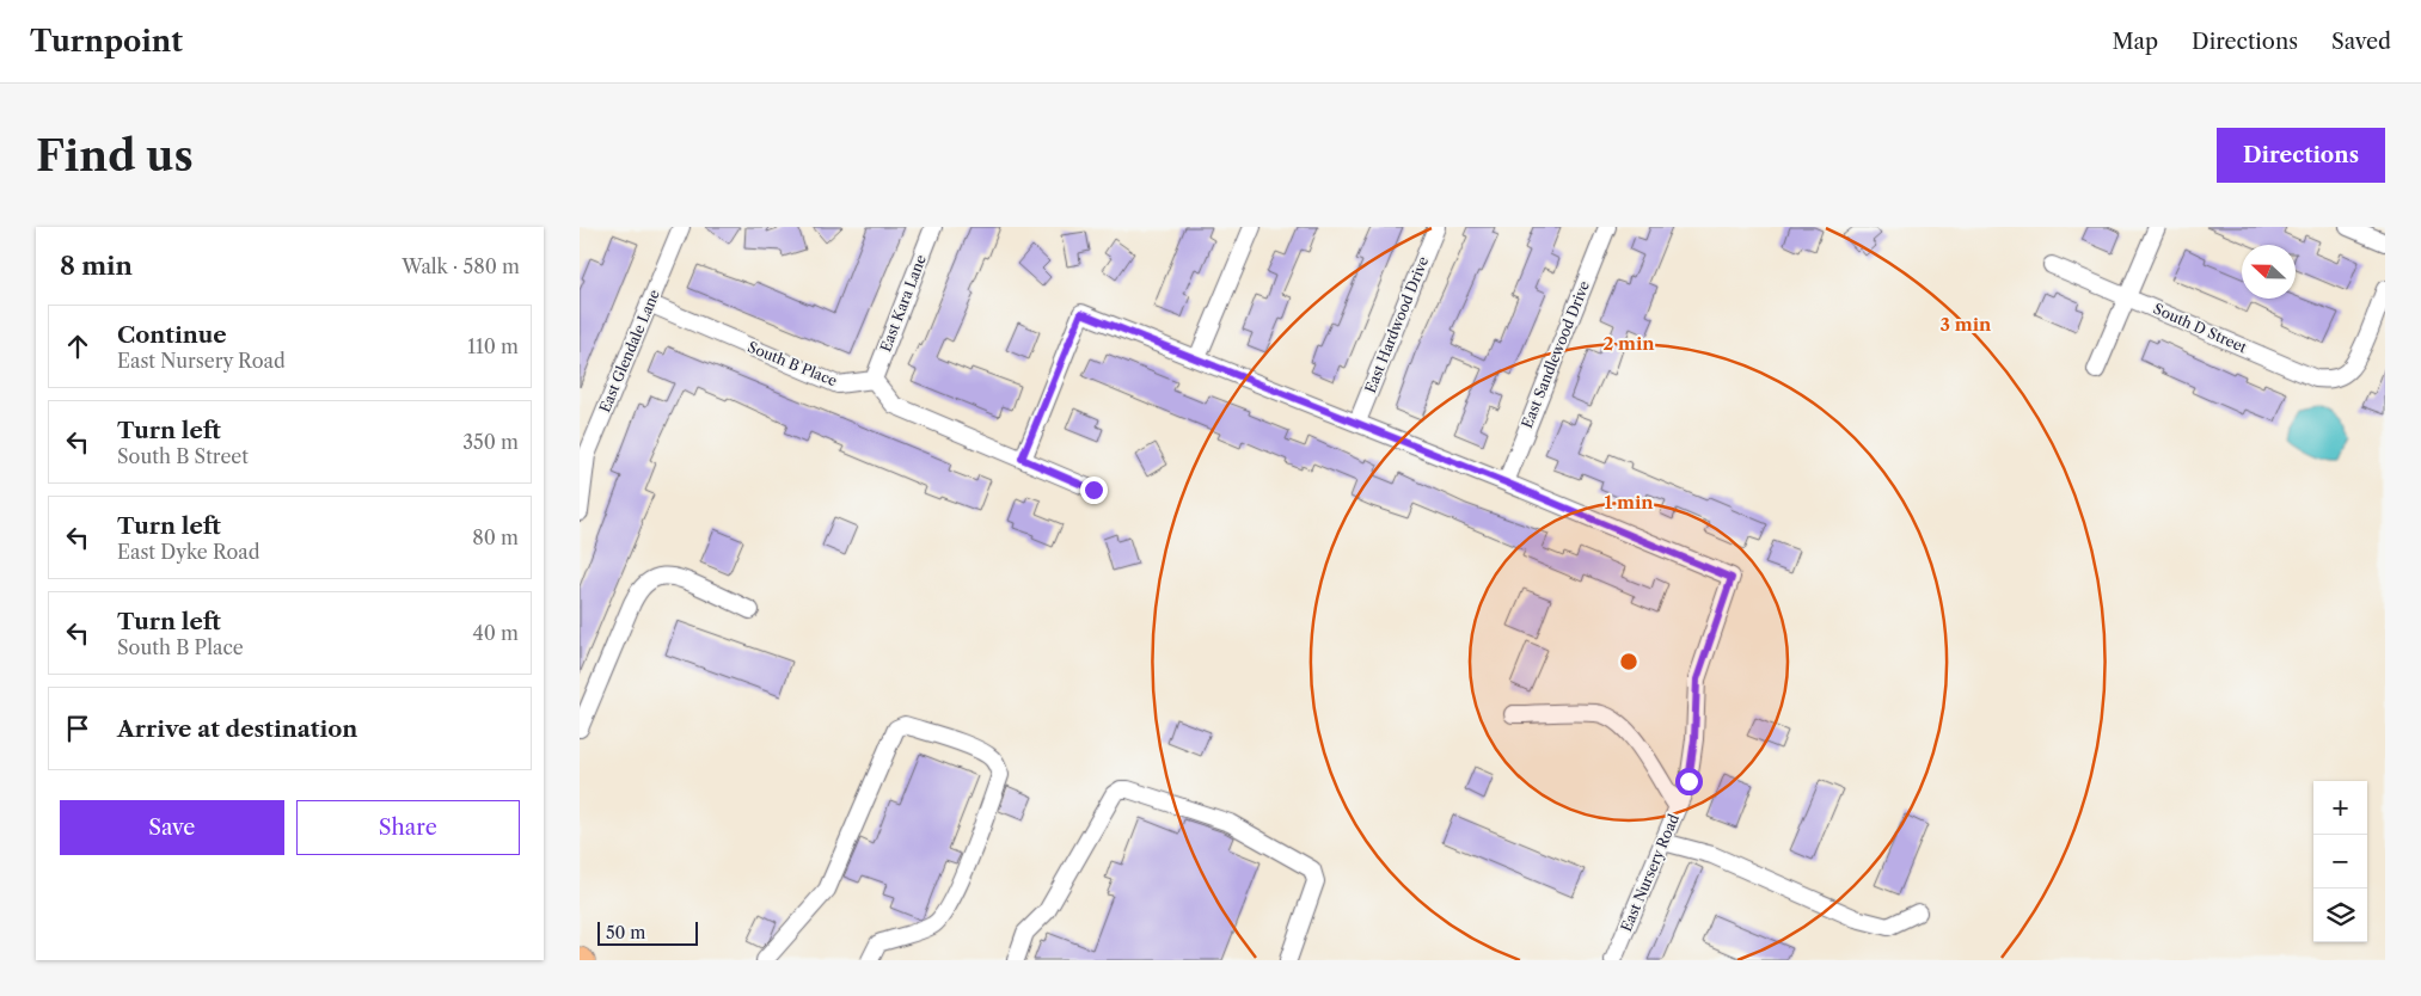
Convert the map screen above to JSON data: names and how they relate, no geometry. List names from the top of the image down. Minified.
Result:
{"streets":{"street":["East Kara Lane","East Hardwood Drive","South D Street","East Glendale Lane","East Sandlewood Drive","South B Place","East Nursery Road"]},"crossings":[["East Kara Lane","South B Place"],["East Glendale Lane","South B Place"],["East Sandlewood Drive","East Nursery Road"]],"scale_bar":"50 m","north":"left","page":{"header":"Turnpoint","nav":["Map","Directions","Saved"],"buttons":["Directions",["Save","Share"]],"title":"Find us","heading":["8 min","Walk · 580 m"],"list":[["Continue","East Nursery Road","110 m"],["Turn left","South B Street","350 m"],["Turn left","East Dyke Road","80 m"],["Turn left","South B Place","40 m"],"Arrive at destination"],"map_buttons":["+","−"],"scale":"50 m"},"rings":["3 min","2 min","1 min"]}
